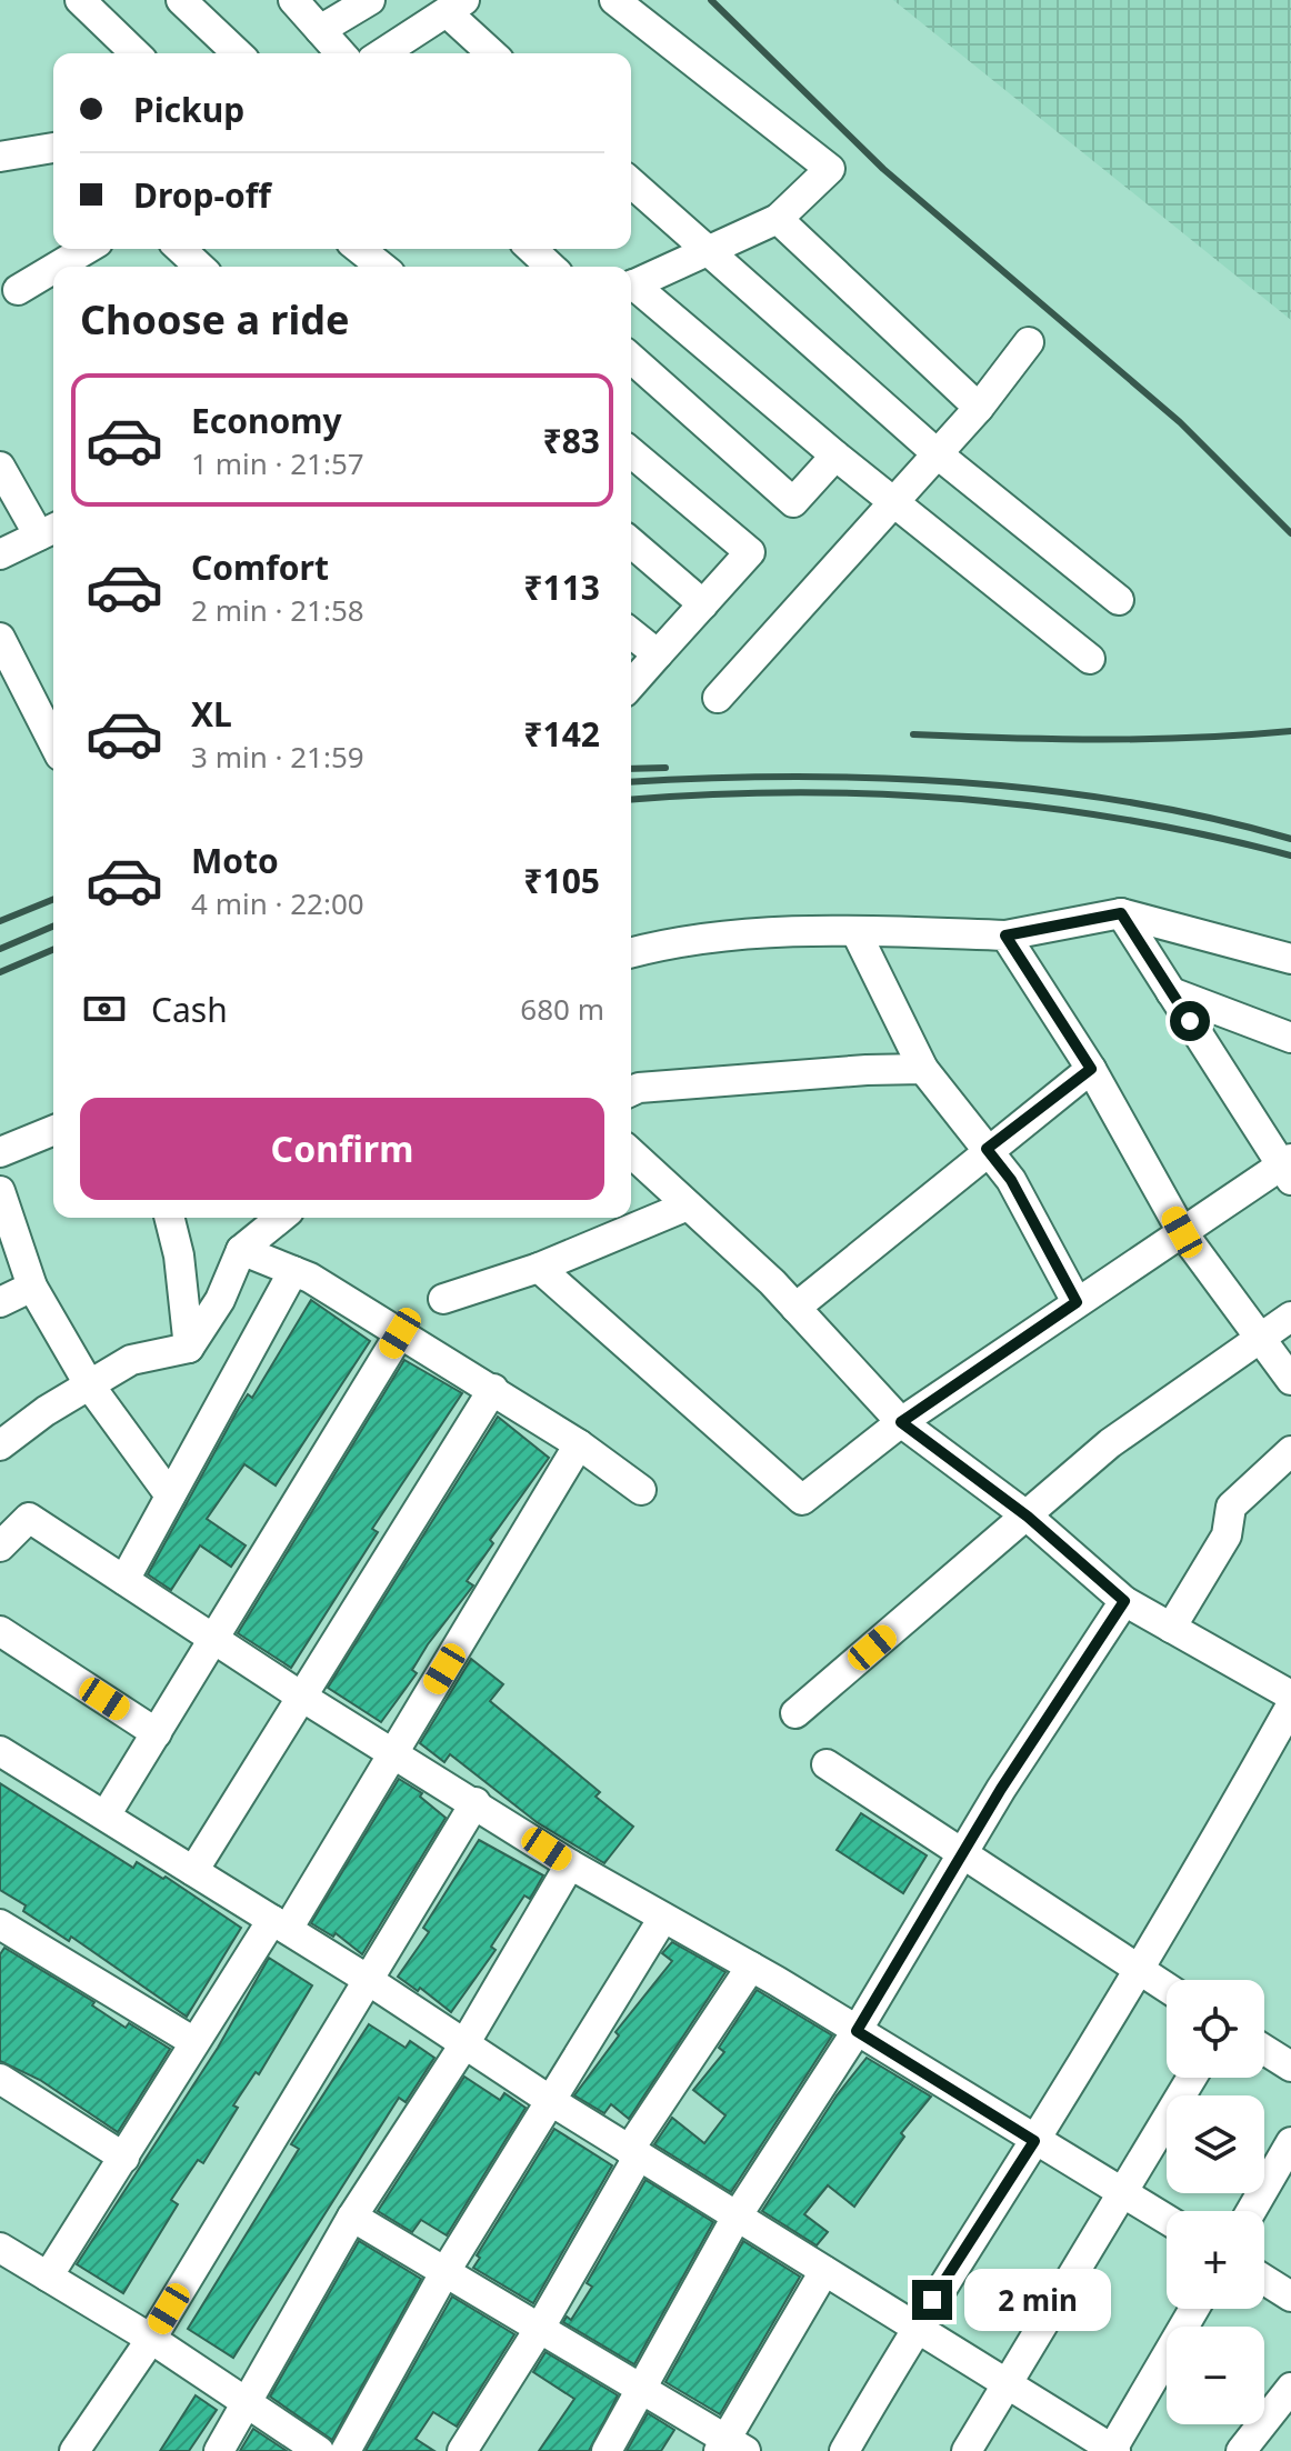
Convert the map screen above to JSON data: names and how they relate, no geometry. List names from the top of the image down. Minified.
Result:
{"page":{"banner":["Pickup","Drop-off"],"heading":"Choose a ride","list":[{"name":"Economy","note":"1 min · 21:57","value":"₹83"},{"name":"Comfort","note":"2 min · 21:58","value":"₹113"},{"name":"XL","note":"3 min · 21:59","value":"₹142"},{"name":"Moto","note":"4 min · 22:00","value":"₹105"}],"pay":["Cash","680 m"],"buttons":"Confirm","map_buttons":["+","−"],"bubble":"2 min"}}
